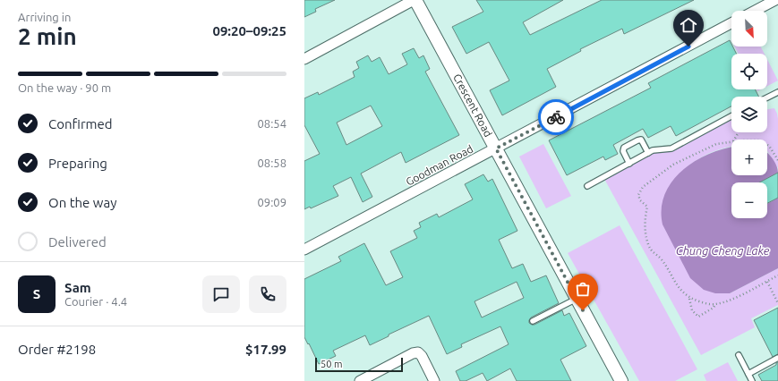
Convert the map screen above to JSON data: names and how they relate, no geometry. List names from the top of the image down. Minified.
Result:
{"streets":{"street":["Crescent Road","Goodman Road"]},"crossings":[["Crescent Road","Goodman Road"]],"water":["Chung Cheng Lake"],"scale_bar":"50 m","north":"bottom right","page":{"heading":["2 min","Arriving in","09:20–09:25"],"panel":["Sam","Courier · 4.4","Order #2198","$17.99"],"map_buttons":["+","−"],"bar":"On the way · 90 m","list":[["Confirmed","08:54"],["Preparing","08:58"],["On the way","09:09"],"Delivered"],"round":"S","scale":"50 m"}}
